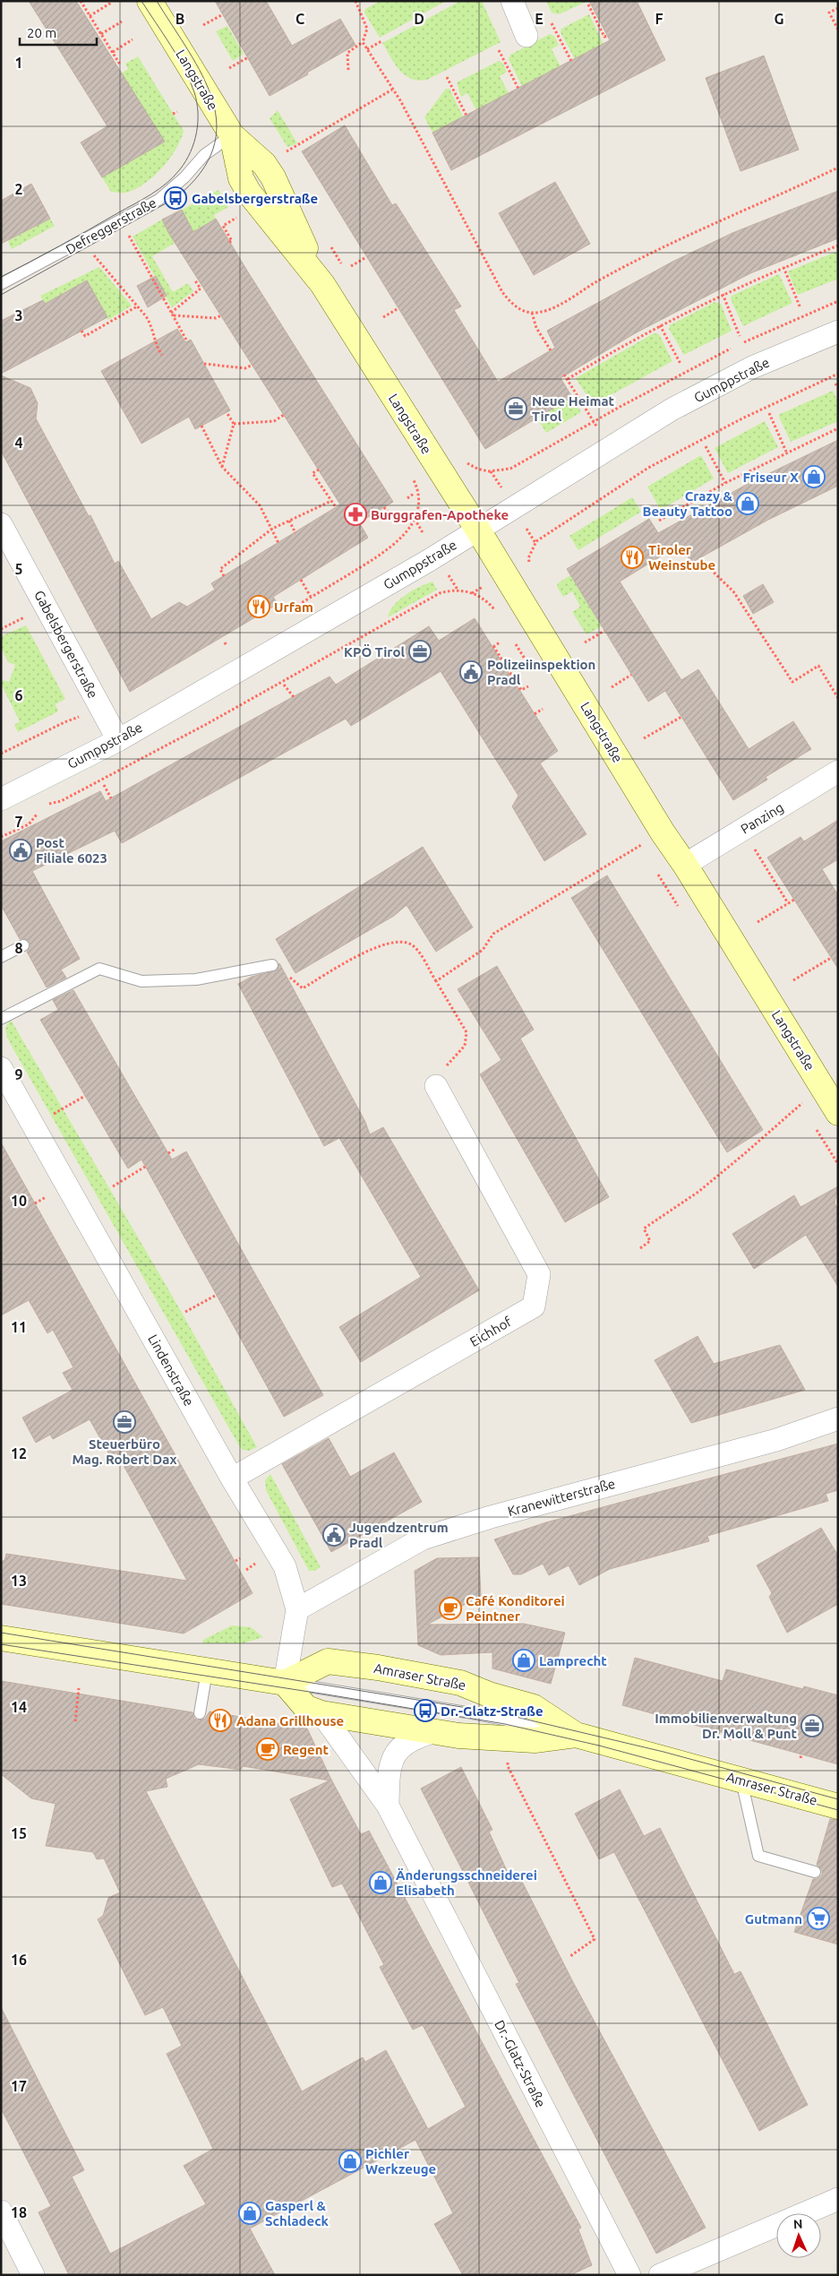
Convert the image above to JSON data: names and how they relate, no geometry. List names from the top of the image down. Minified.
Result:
{"streets":{"street":["Langstraße","Gumppstraße","Gabelsbergerstraße","Panzing","Eichhof","Lindenstraße","Kranewitterstraße","Amraser Straße","Dr.-Glatz-Straße"],"lane":["Defreggerstraße"]},"crossings":[["Langstraße","Defreggerstraße"],["Langstraße","Gumppstraße"],["Langstraße","Panzing"],["Gumppstraße","Gabelsbergerstraße"],["Eichhof","Lindenstraße"],["Lindenstraße","Kranewitterstraße"],["Lindenstraße","Amraser Straße"],["Amraser Straße","Dr.-Glatz-Straße"]],"places":{"bus stop":["Gabelsbergerstraße","Dr.-Glatz-Straße"],"office":["Neue Heimat Tirol","KPÖ Tirol","Steuerbüro Mag. Robert Dax","Immobilienverwaltung Dr. Moll & Punt"],"shop":["Friseur X","Crazy & Beauty Tattoo","Lamprecht","Änderungsschneiderei Elisabeth","Pichler Werkzeuge","Gasperl & Schladeck"],"pharmacy":["Burggrafen-Apotheke"],"restaurant":["Tiroler Weinstube","Urfam","Adana Grillhouse"],"public building":["Polizeiinspektion Pradl","Post Filiale 6023","Jugendzentrum Pradl"],"cafe":["Café Konditorei Peintner","Regent"],"supermarket":["Gutmann"]},"scale_bar":"20 m","north":"top","grid":{"columns":["B","C","D","E","F","G"],"rows":["1","2","3","4","5","6","7","8","9","10","11","12","13","14","15","16","17","18"]}}
